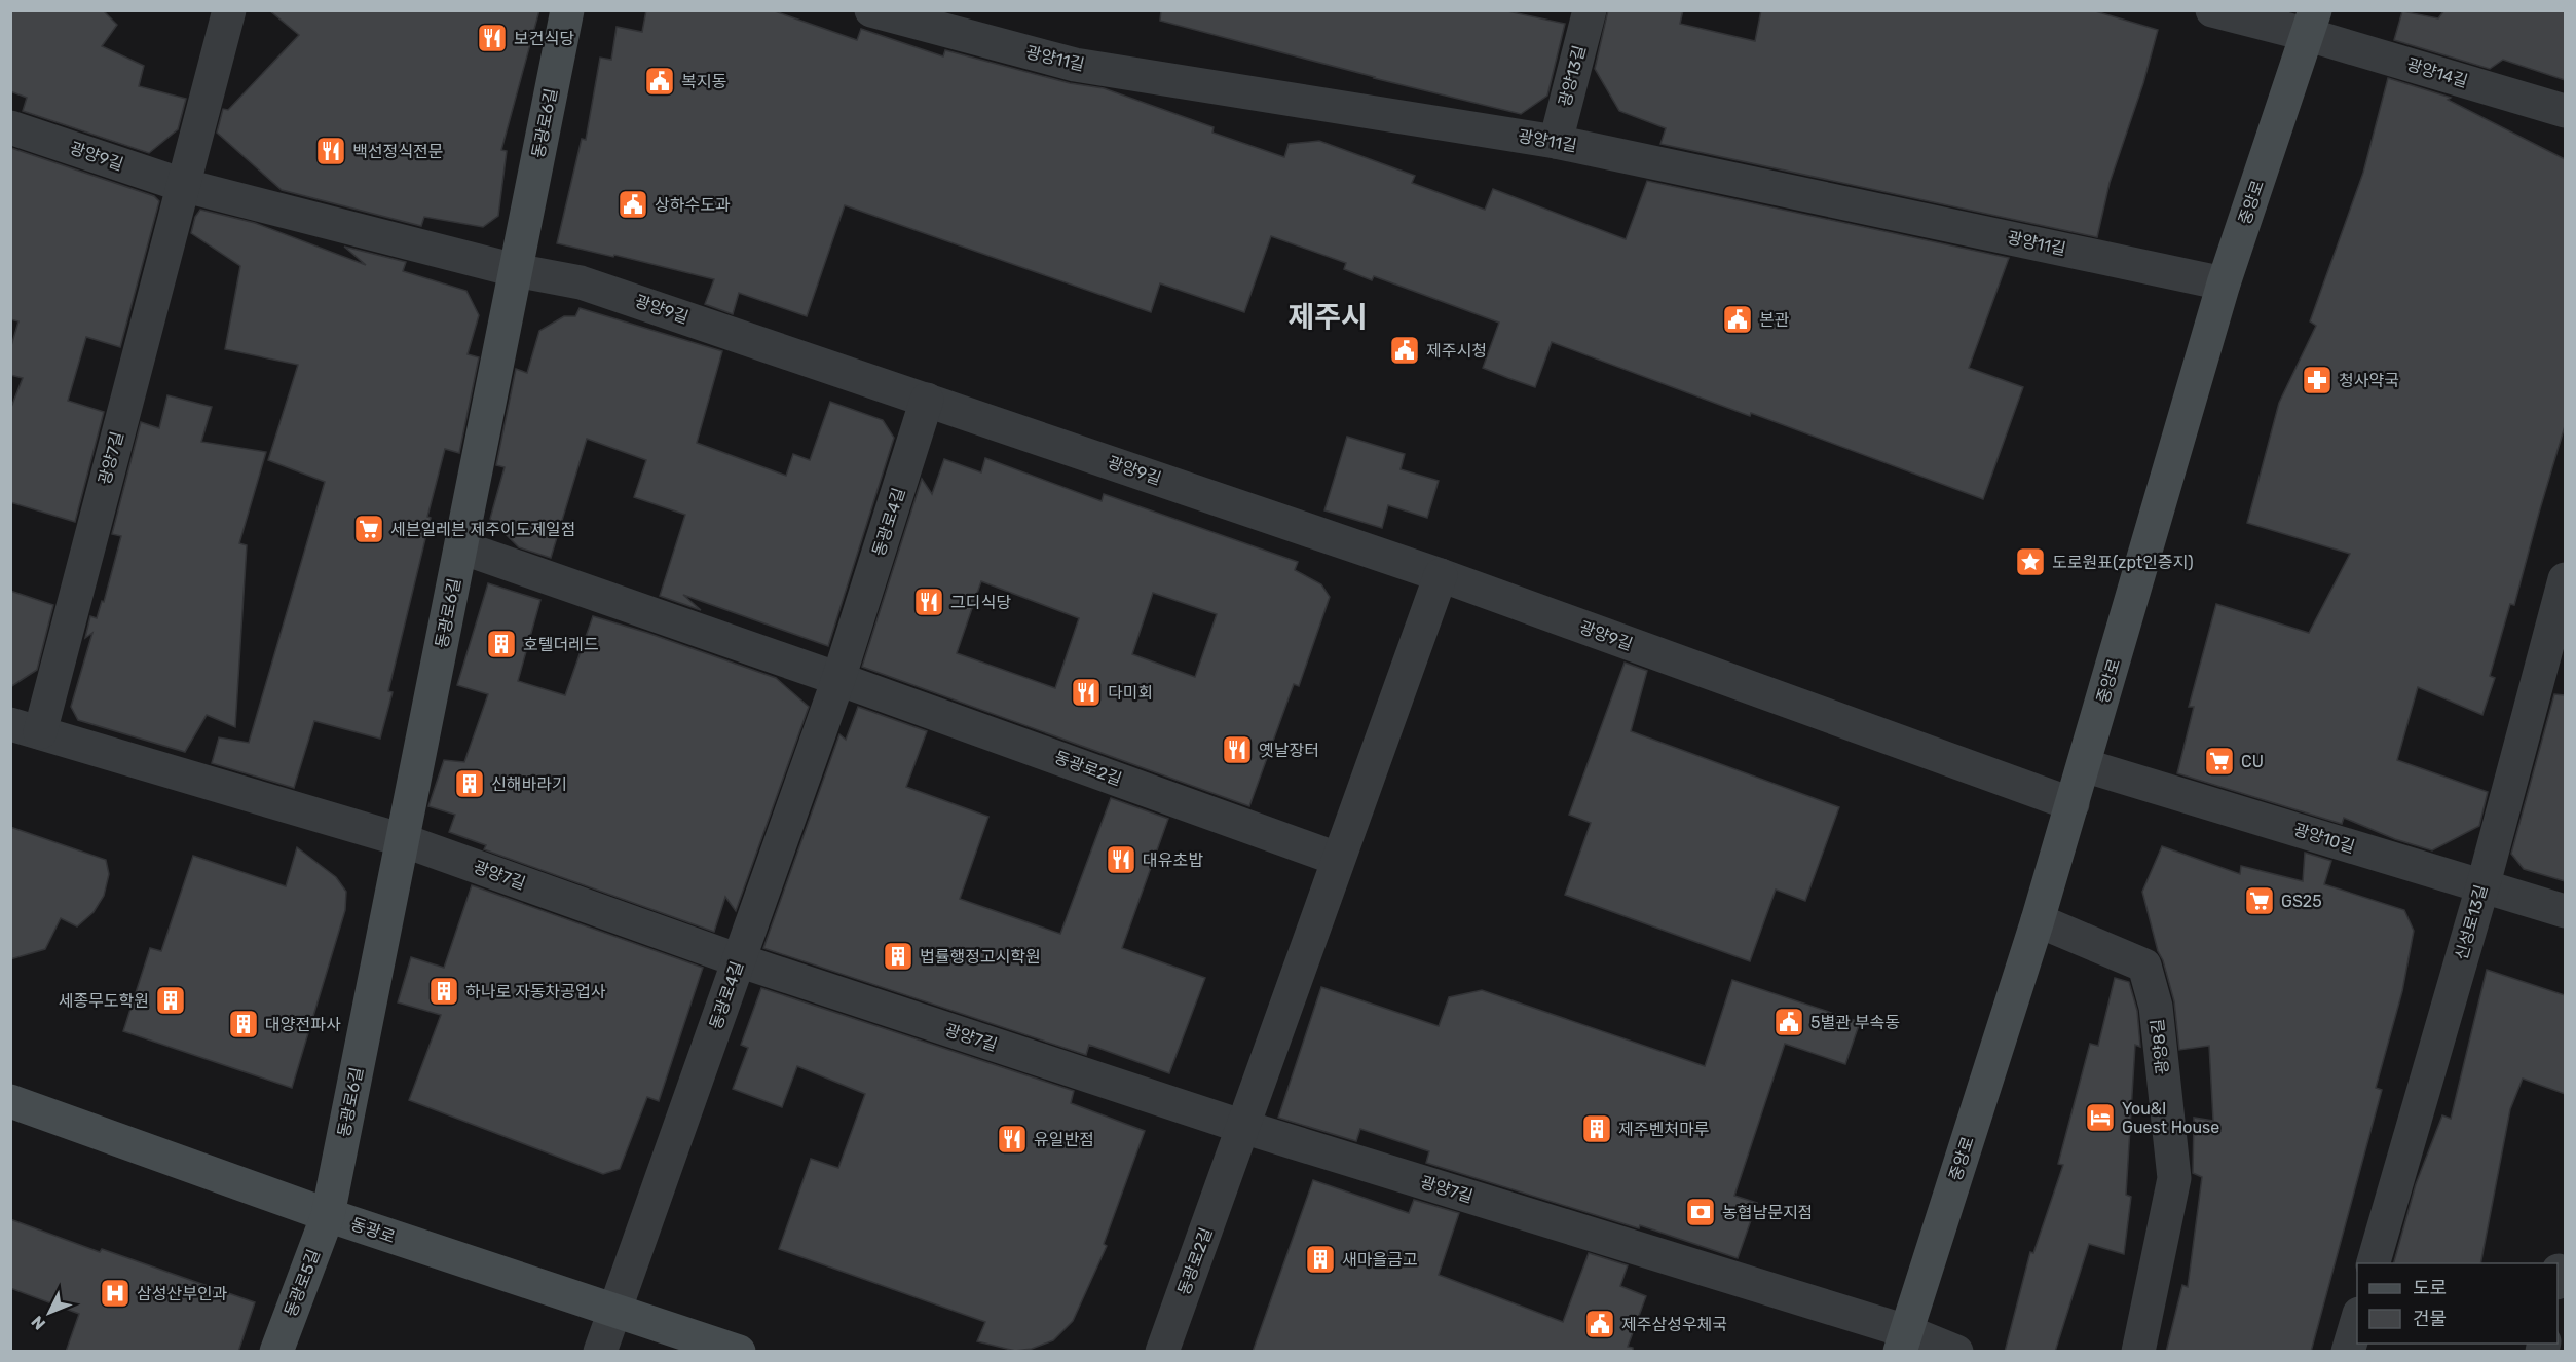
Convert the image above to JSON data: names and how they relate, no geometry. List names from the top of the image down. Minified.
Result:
{"streets":{"main road":["동광로6길","중앙로","동광로","동광로5길"],"street":["광양11길","광양14길","광양13길","광양9길","광양7길","동광로4길","동광로2길","광양10길","신성로13길","광양8길"]},"crossings":[["광양11길","광양13길"],["광양11길","중앙로"],["광양14길","중앙로"],["동광로6길","광양9길"],["동광로6길","광양7길"],["동광로6길","동광로"],["동광로6길","동광로5길"],["광양9길","중앙로"],["광양9길","광양7길"],["광양9길","동광로4길"],["광양9길","동광로2길"],["중앙로","광양7길"],["중앙로","광양10길"],["중앙로","광양8길"],["광양7길","동광로4길"],["광양7길","동광로2길"],["동광로4길","동광로2길"],["동광로4길","동광로"],["광양10길","신성로13길"],["동광로","동광로5길"]],"districts":["제주시"],"places":{"restaurant":["보건식당","백선정식전문","그디식당","다미회","옛날장터","대유초밥","유일반점"],"public building":["복지동","상하수도과","본관","제주시청","5별관 부속동","제주삼성우체국"],"pharmacy":["청사약국"],"supermarket":["세븐일레븐 제주이도제일점","CU","GS25"],"place":["도로원표(zpt인증지)"],"building":["호텔더레드","신해바라기","법률행정고시학원","하나로 자동차공업사","세종무도학원","대양전파사","제주벤처마루","새마을금고"],"hotel":["You&I Guest House"],"bank":["농협남문지점"],"hospital":["삼성산부인과"]},"legend":["도로","건물"],"north":"bottom left"}
